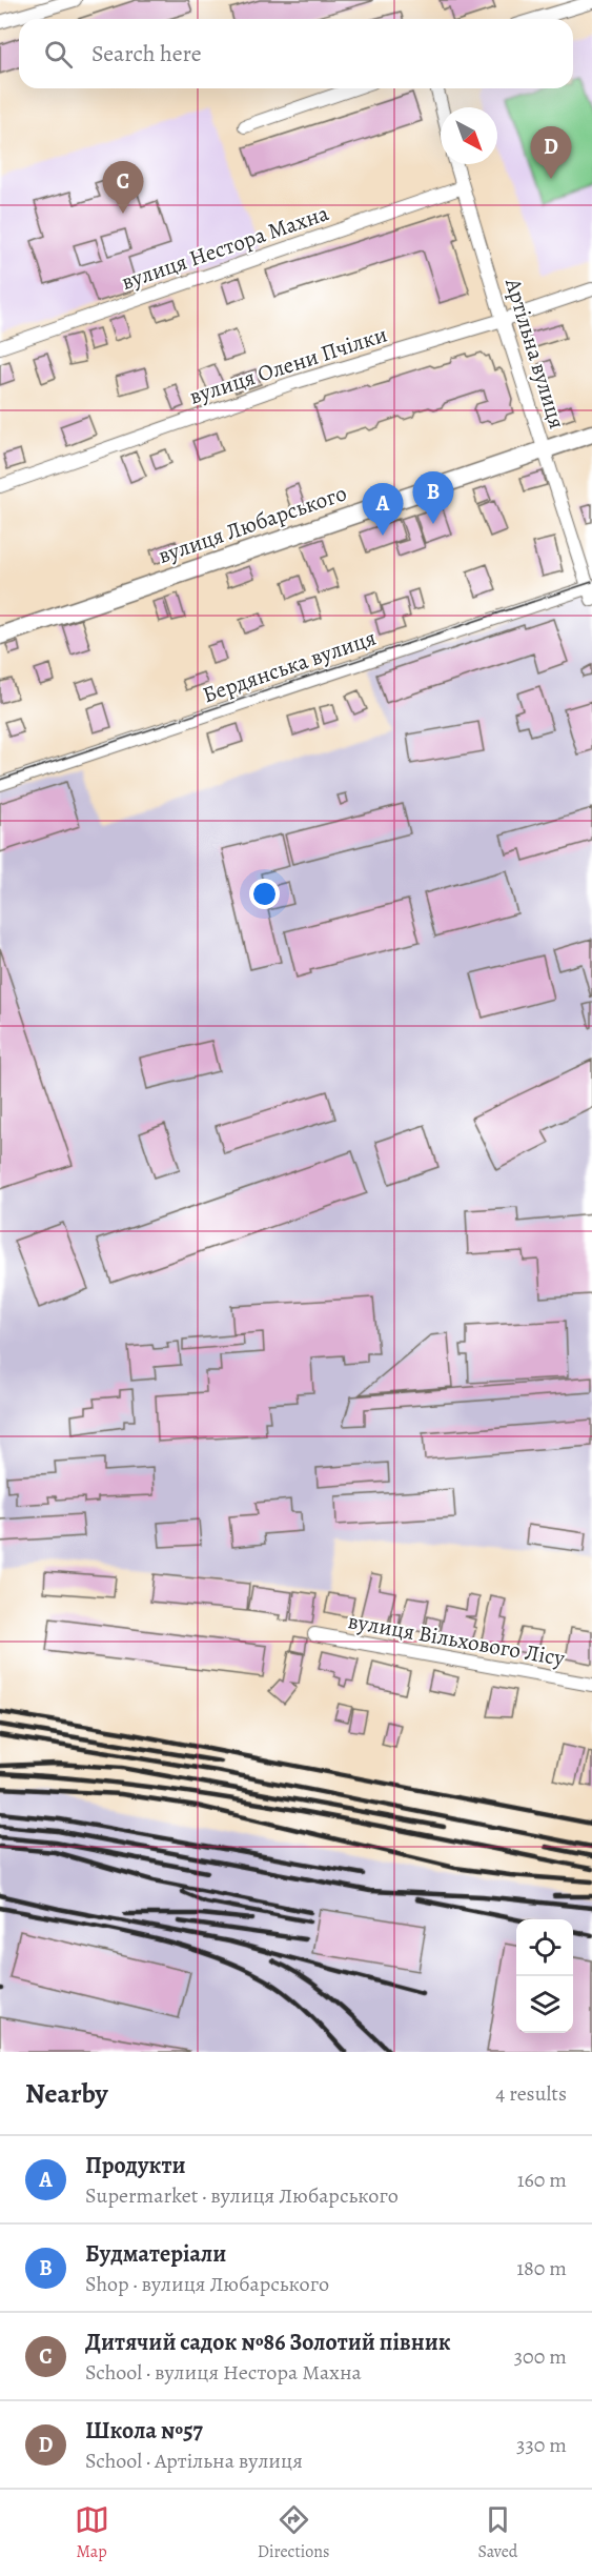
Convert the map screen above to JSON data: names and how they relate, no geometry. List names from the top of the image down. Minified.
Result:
{"streets":{"main road":["вулиця Любарського"],"street":["вулиця Нестора Махна","Артільна вулиця","вулиця Олени Пчілки","Бердянська вулиця","вулиця Вільхового Лісу"]},"crossings":[["вулиця Нестора Махна","Артільна вулиця"],["Артільна вулиця","вулиця Олени Пчілки"],["Артільна вулиця","вулиця Любарського"],["Артільна вулиця","Бердянська вулиця"]],"north":"bottom right","page":{"search":"Search here","pins":["D","C","B","A"],"heading":["Nearby","4 results"],"list":[{"mark":"A","name":"Продукти","note":"Supermarket · вулиця Любарського","value":"160 m"},{"mark":"B","name":"Будматеріали","note":"Shop · вулиця Любарського","value":"180 m"},{"mark":"C","name":"Дитячий садок №86 Золотий півник","note":"School · вулиця Нестора Махна","value":"300 m"},{"mark":"D","name":"Школа №57","note":"School · Артільна вулиця","value":"330 m"}],"nav":["Map","Directions","Saved"]}}
